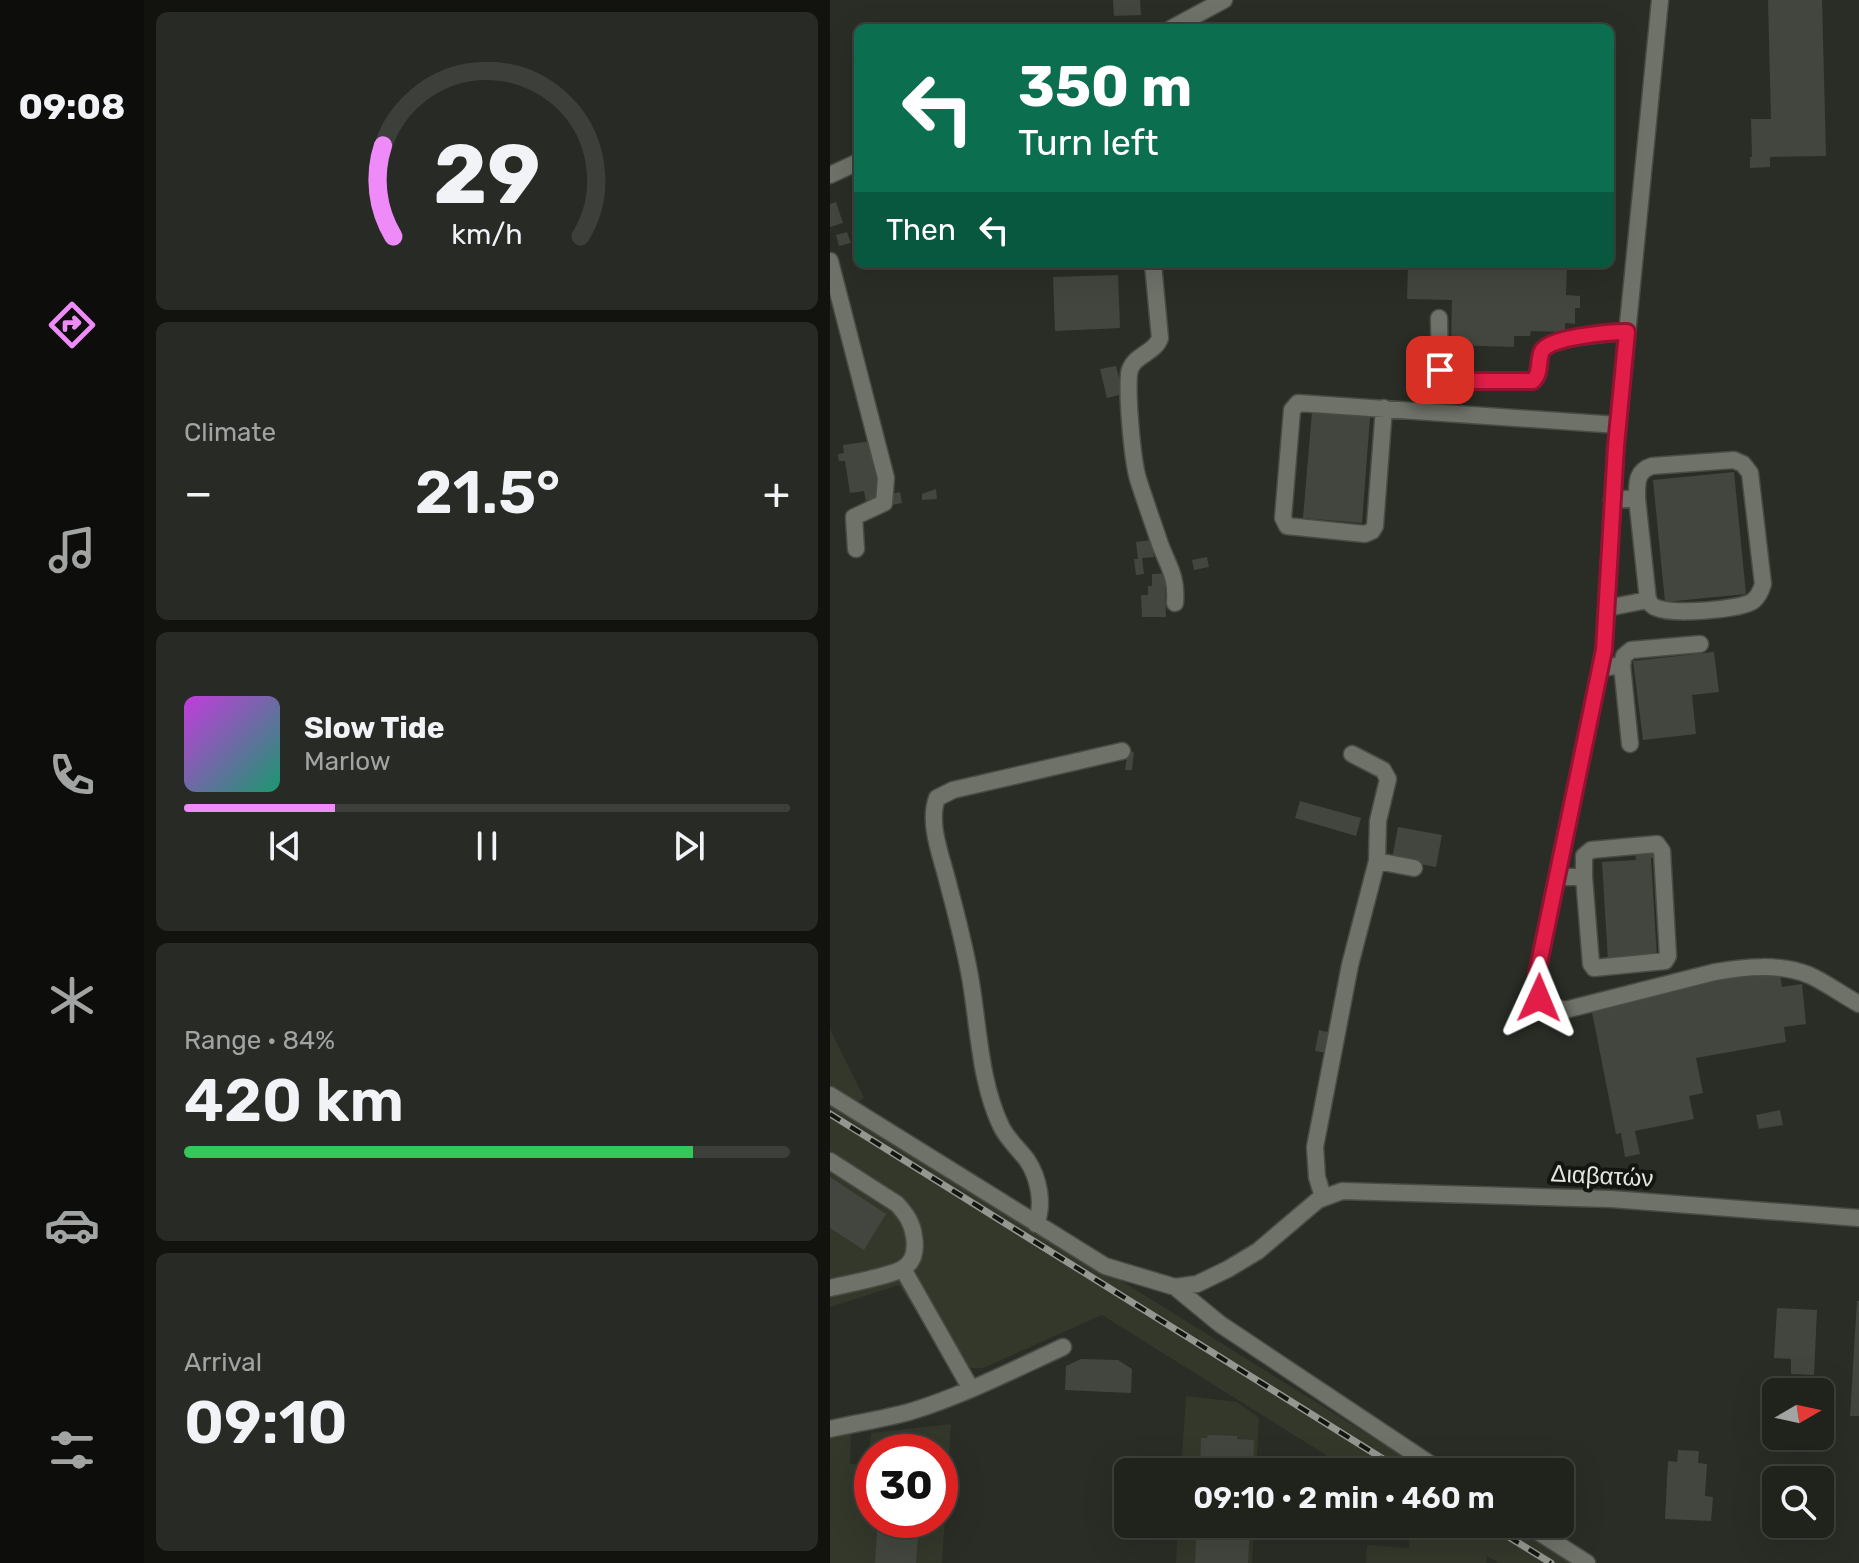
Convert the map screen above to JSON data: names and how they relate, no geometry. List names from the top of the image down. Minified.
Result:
{"streets":{"street":["Διαβατών"]},"north":"right","page":{"tabs":"09:08","turn":["350 m","Turn left"],"then":"Then","tile":["Climate",["Range · 84%","420 km"],["Arrival","09:10"]],"heat":["−","21.5°","+"],"song":["Slow Tide","Marlow"],"limit":"30","trip":"09:10 · 2 min · 460 m","gauge":["29","km/h"]}}
